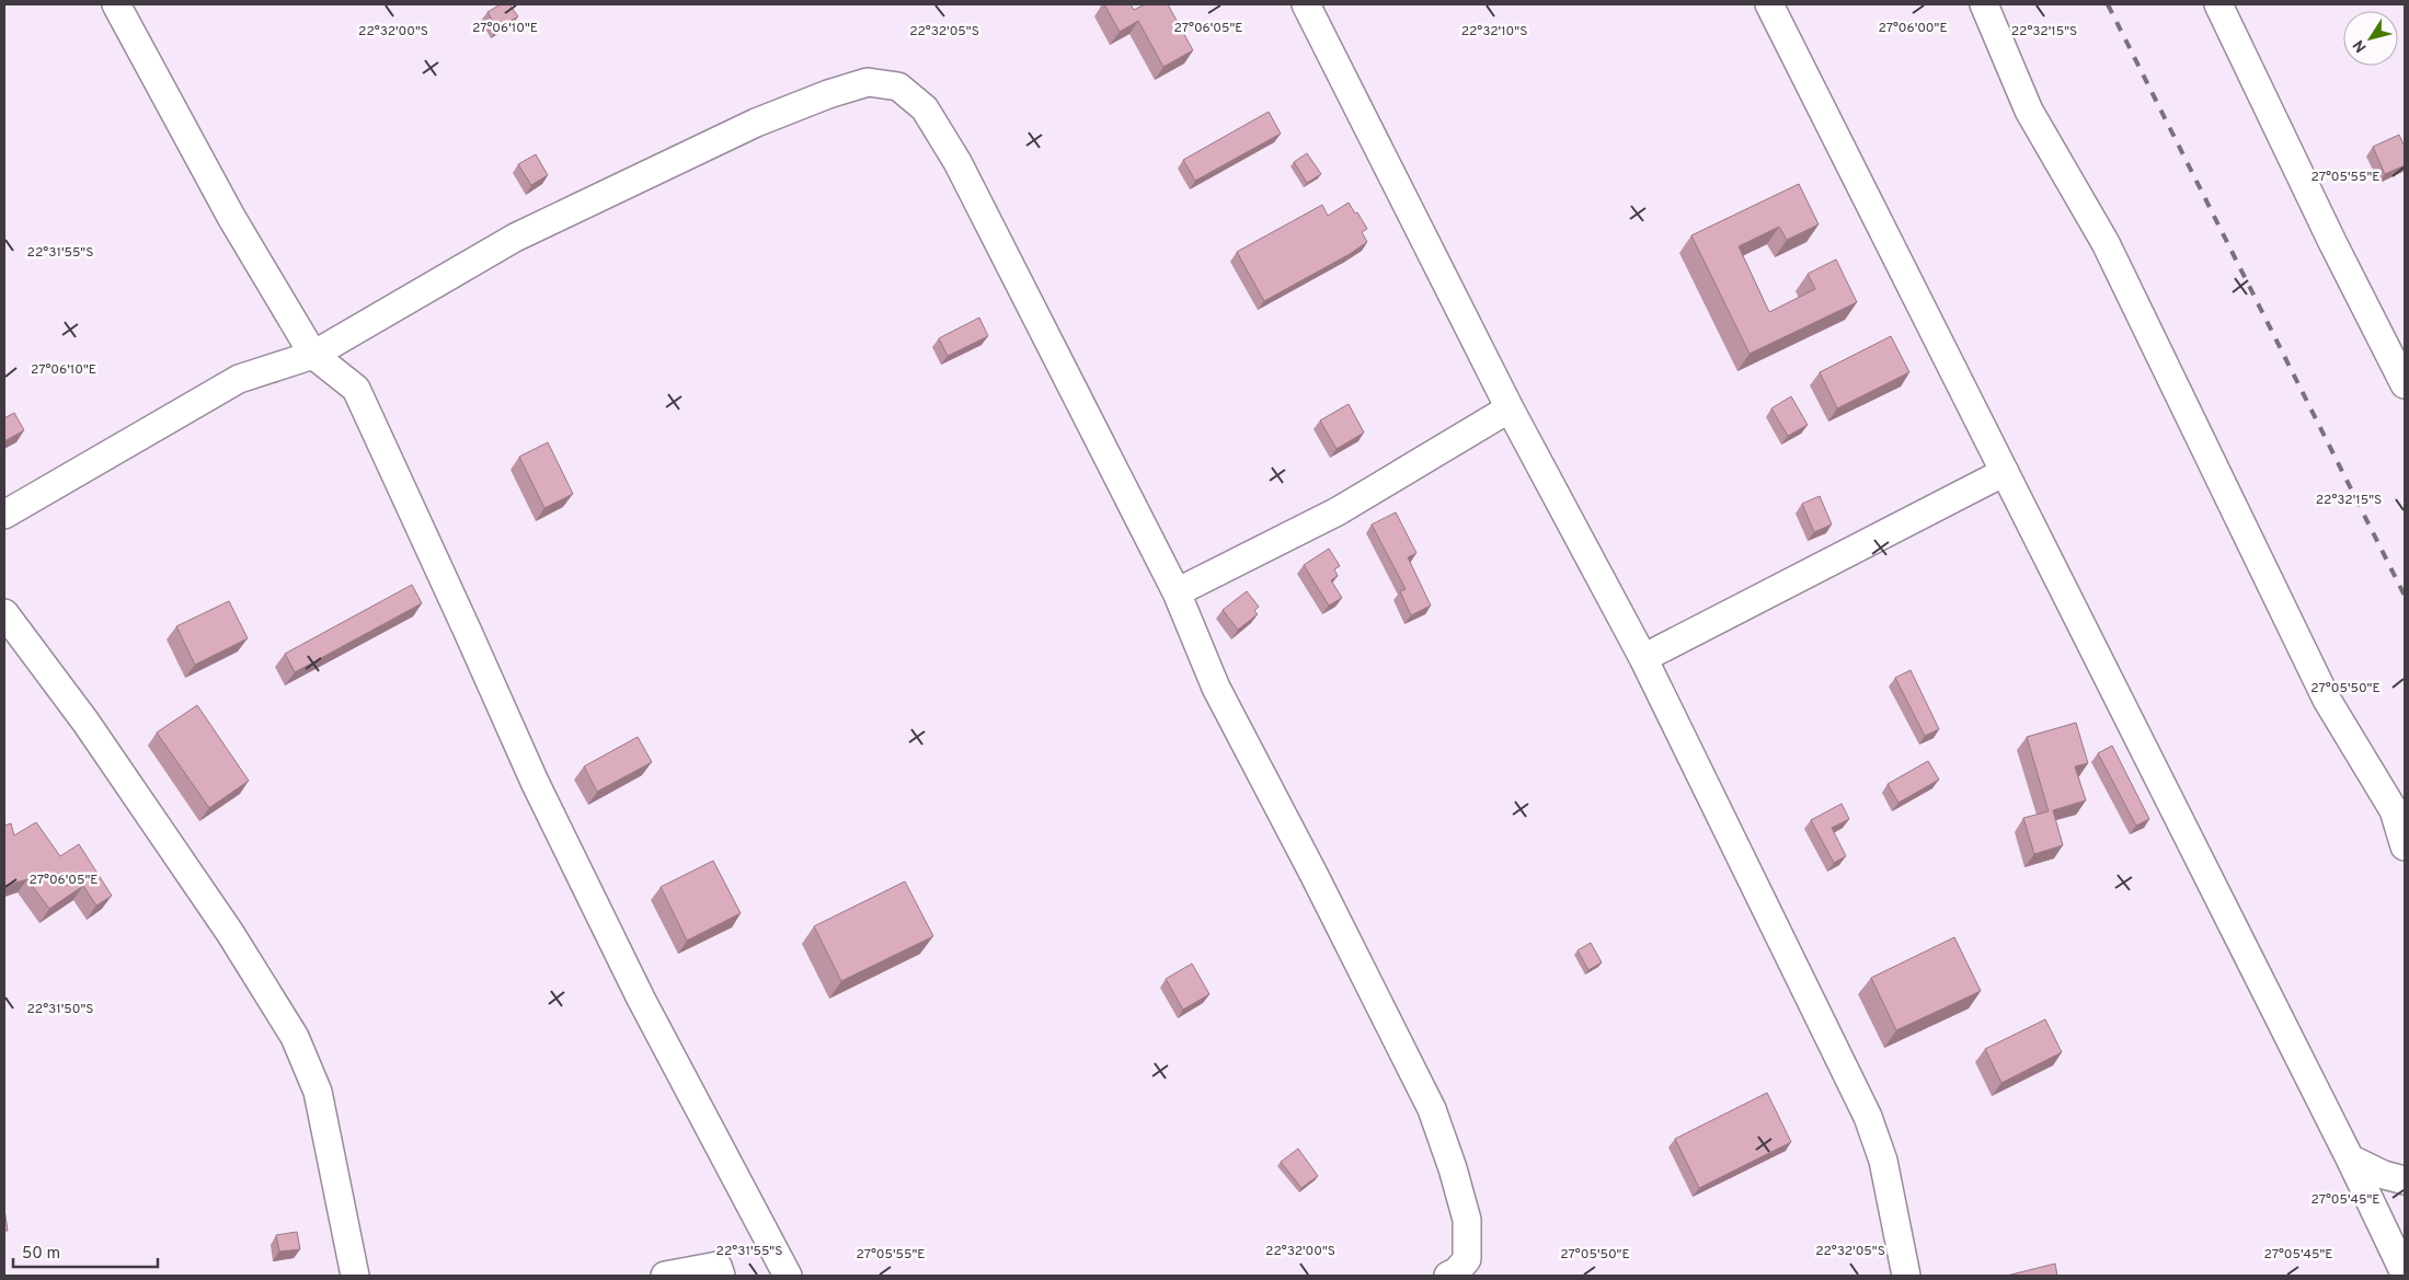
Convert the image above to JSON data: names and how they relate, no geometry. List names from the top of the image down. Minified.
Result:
{"scale_bar":"50 m","north":"bottom left","coordinates":["27°06'10\"E","27°06'05\"E","27°06'00\"E","22°32'00\"S","22°32'05\"S","22°32'10\"S","22°32'15\"S","27°05'55\"E","22°31'55\"S","27°05'50\"E","22°31'50\"S","27°05'45\"E"]}
